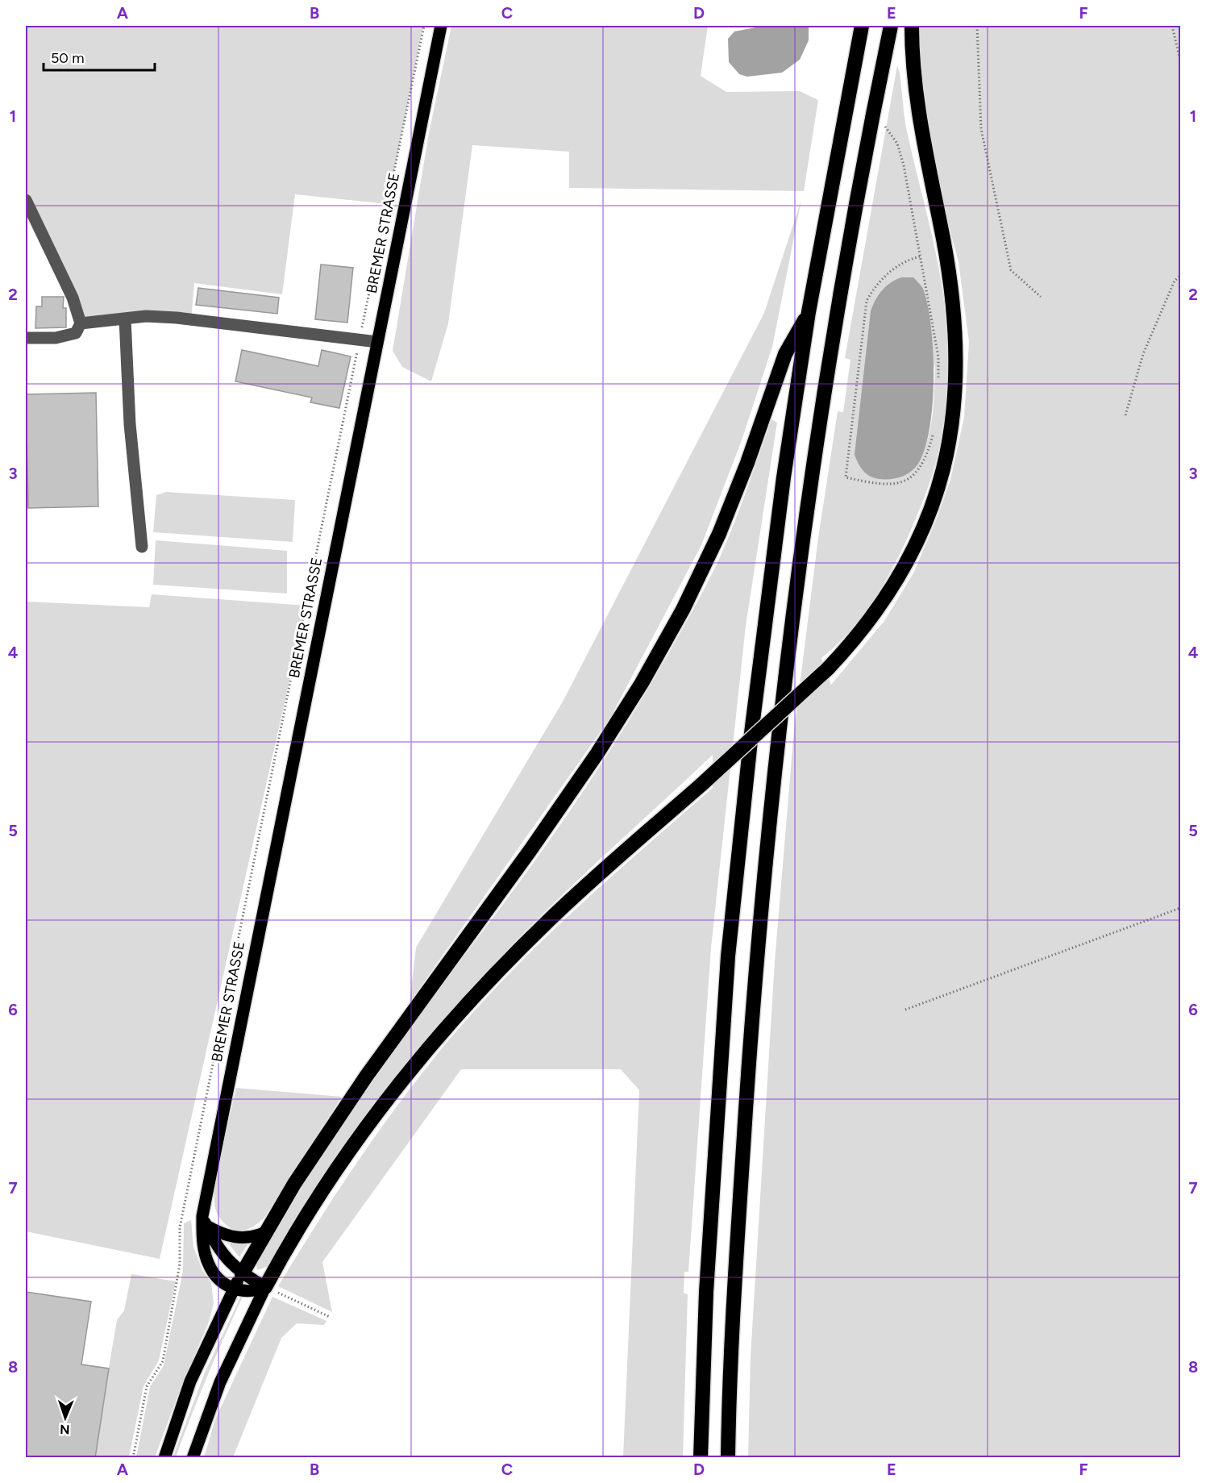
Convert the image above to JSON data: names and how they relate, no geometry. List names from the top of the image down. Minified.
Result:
{"streets":{"main road":["BREMER STRASSE"]},"scale_bar":"50 m","north":"bottom","grid":{"columns":["A","B","C","D","E","F"],"rows":["1","2","3","4","5","6","7","8"]}}
